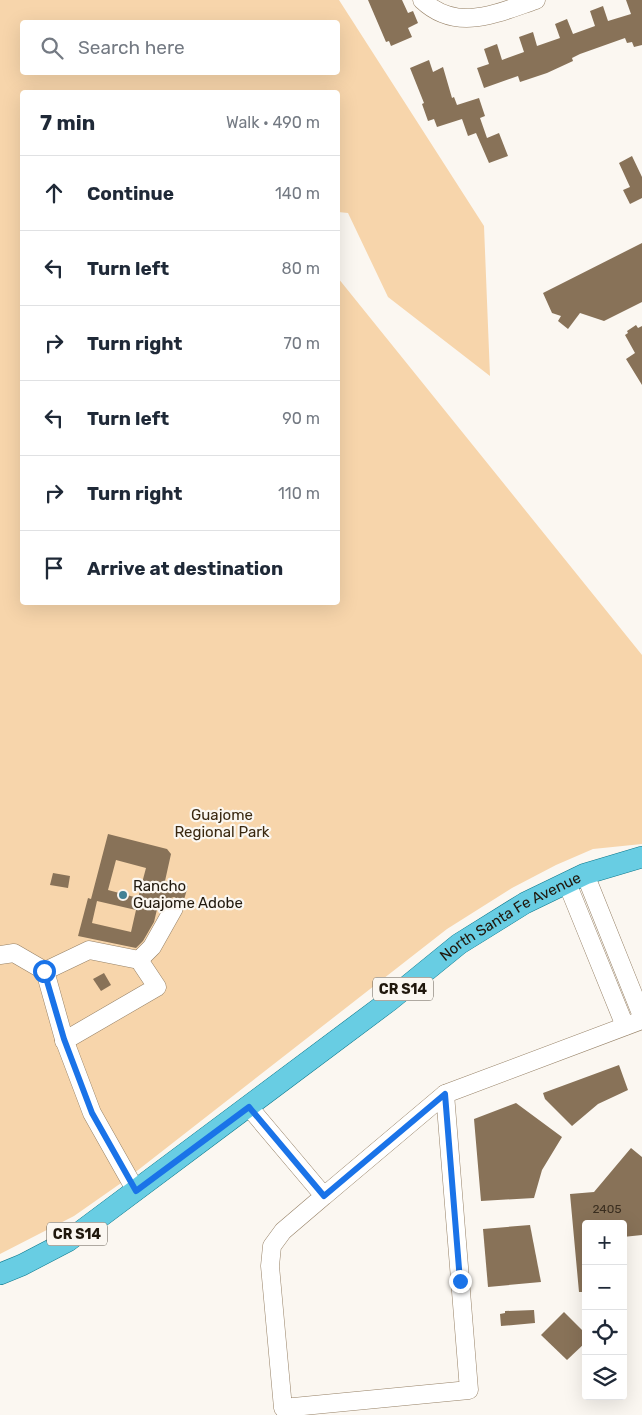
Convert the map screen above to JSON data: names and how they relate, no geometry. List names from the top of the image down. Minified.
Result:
{"streets":{"main road":["North Santa Fe Avenue","CR S14"]},"parks":["Guajome Regional Park"],"places":["Rancho Guajome Adobe"],"house_numbers":["2405"],"page":{"search":"Search here","heading":["7 min","Walk · 490 m"],"list":[["Continue","140 m"],["Turn left","80 m"],["Turn right","70 m"],["Turn left","90 m"],["Turn right","110 m"],"Arrive at destination"],"map_buttons":["+","−"]}}
